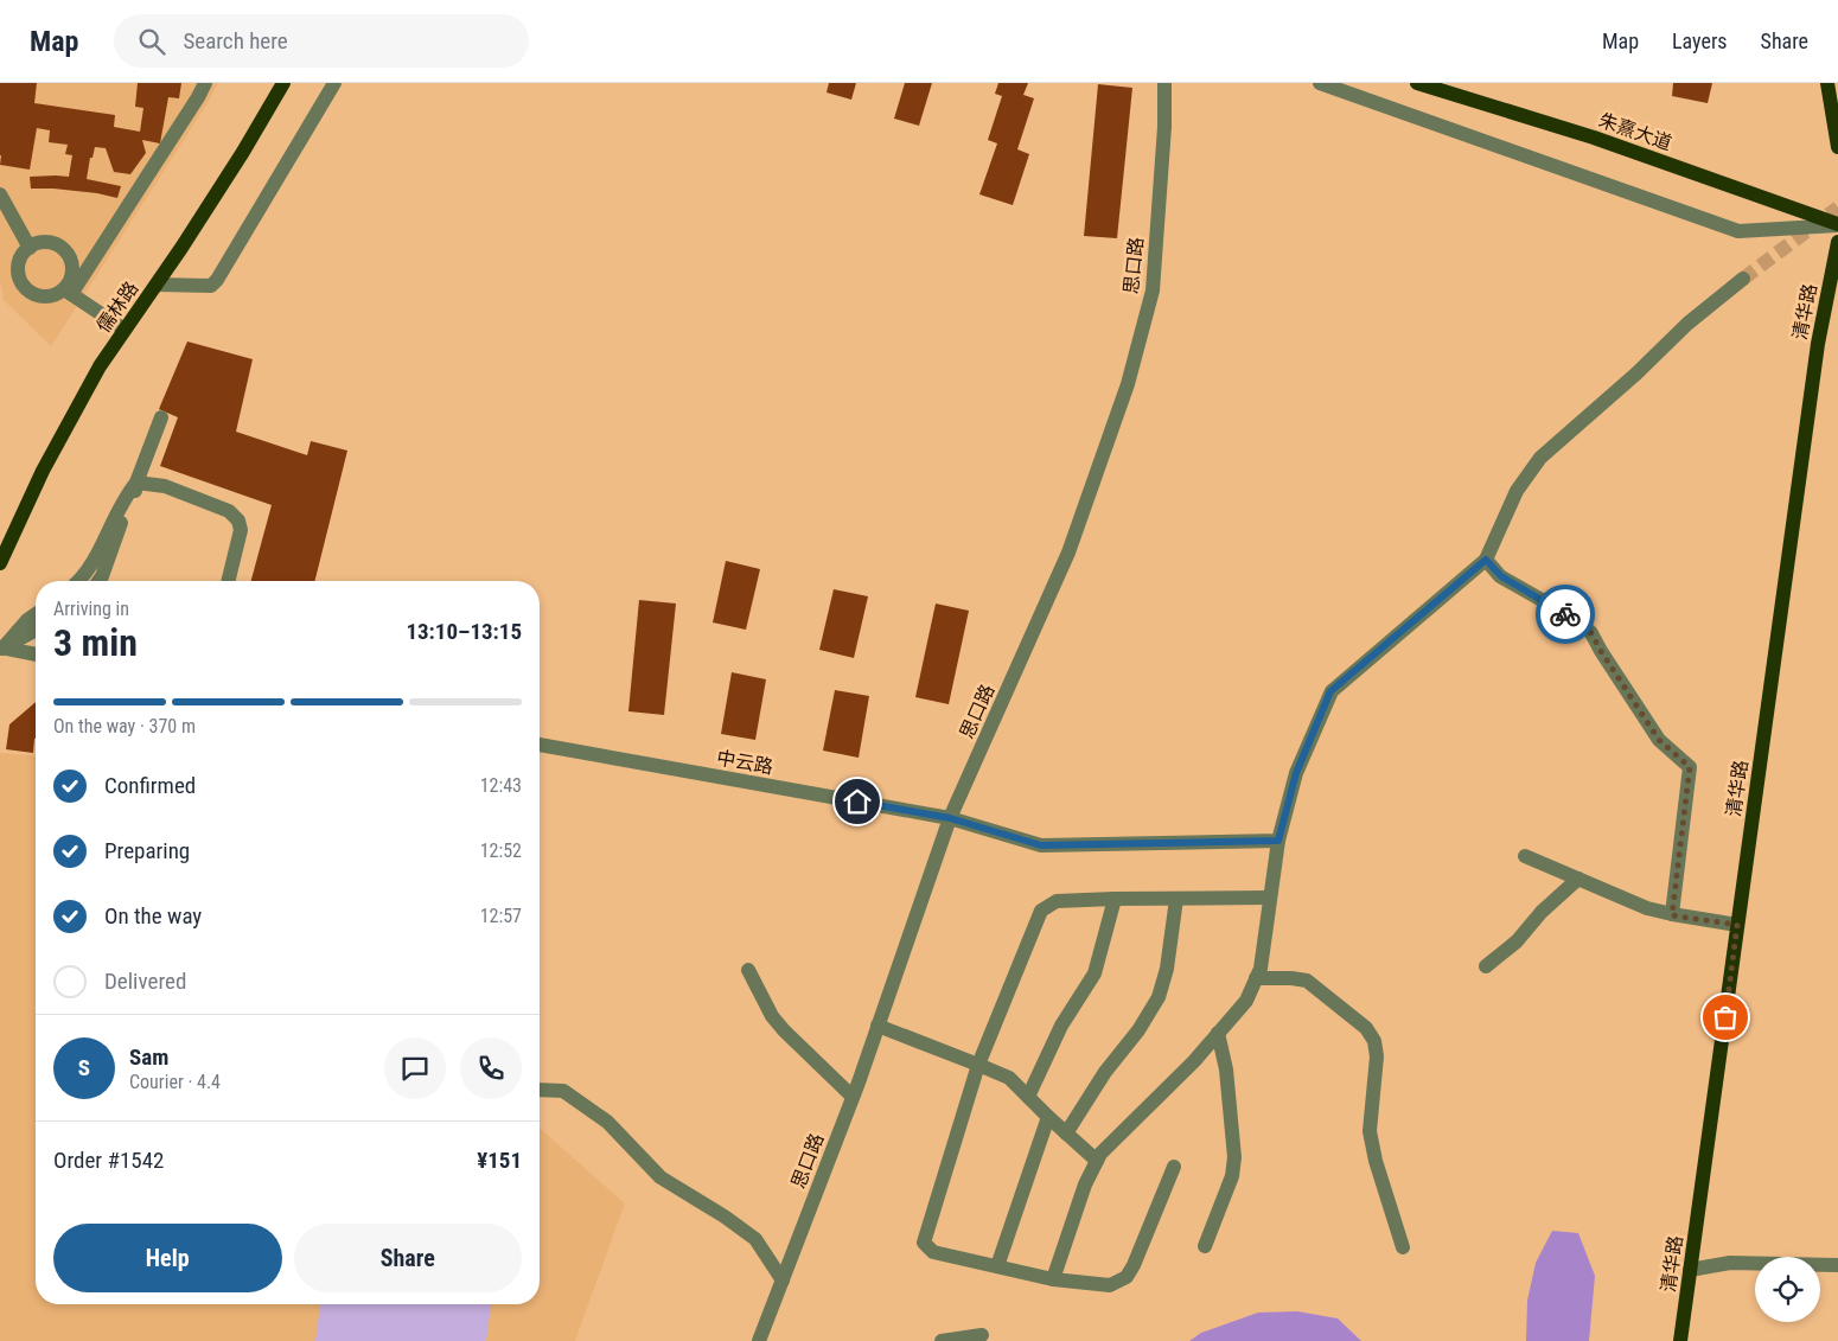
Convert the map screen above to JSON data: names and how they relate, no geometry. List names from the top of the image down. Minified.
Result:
{"streets":{"main road":["朱熹大道","儒林路","清华路"],"street":["思口路","中云路"]},"crossings":[["思口路","中云路"]],"page":{"header":"Map","search":"Search here","nav":["Map","Layers","Share"],"heading":["3 min","Arriving in","13:10–13:15"],"panel":["Sam","Courier · 4.4","Order #1542","¥151"],"bar":"On the way · 370 m","list":[["Confirmed","12:43"],["Preparing","12:52"],["On the way","12:57"],"Delivered"],"round":"S","buttons":["Help","Share"]}}
